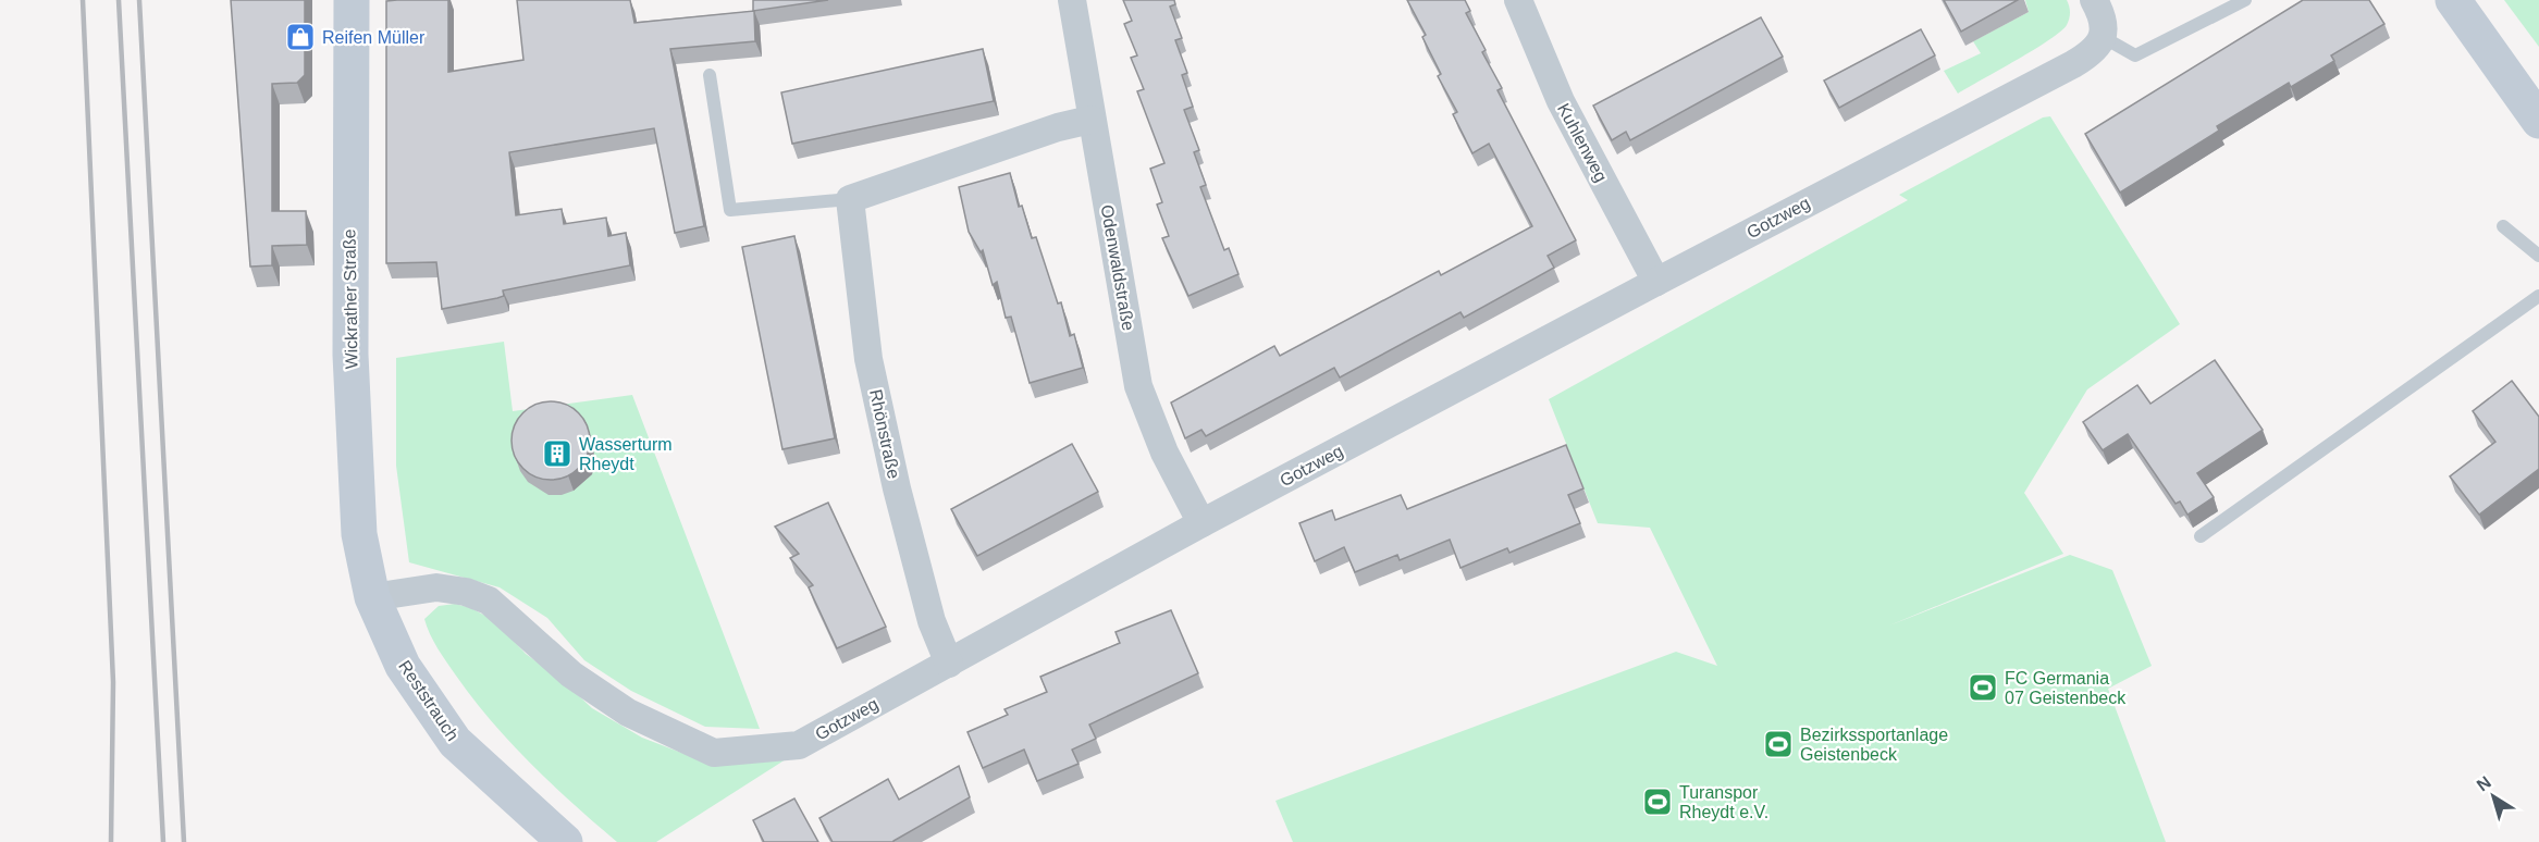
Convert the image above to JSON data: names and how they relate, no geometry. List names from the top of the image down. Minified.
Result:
{"streets":{"main road":["Wickrather Straße","Reststrauch"],"street":["Kuhlenweg","Gotzweg","Odenwaldstraße","Rhönstraße"]},"crossings":[["Kuhlenweg","Gotzweg"],["Gotzweg","Odenwaldstraße"],["Gotzweg","Wickrather Straße"],["Gotzweg","Rhönstraße"],["Gotzweg","Reststrauch"],["Wickrather Straße","Reststrauch"]],"places":{"shop":["Reifen Müller"],"building":["Wasserturm Rheydt"],"sports":["FC Germania 07 Geistenbeck","Bezirkssportanlage Geistenbeck","Turanspor Rheydt e.V."]},"north":"top left"}
